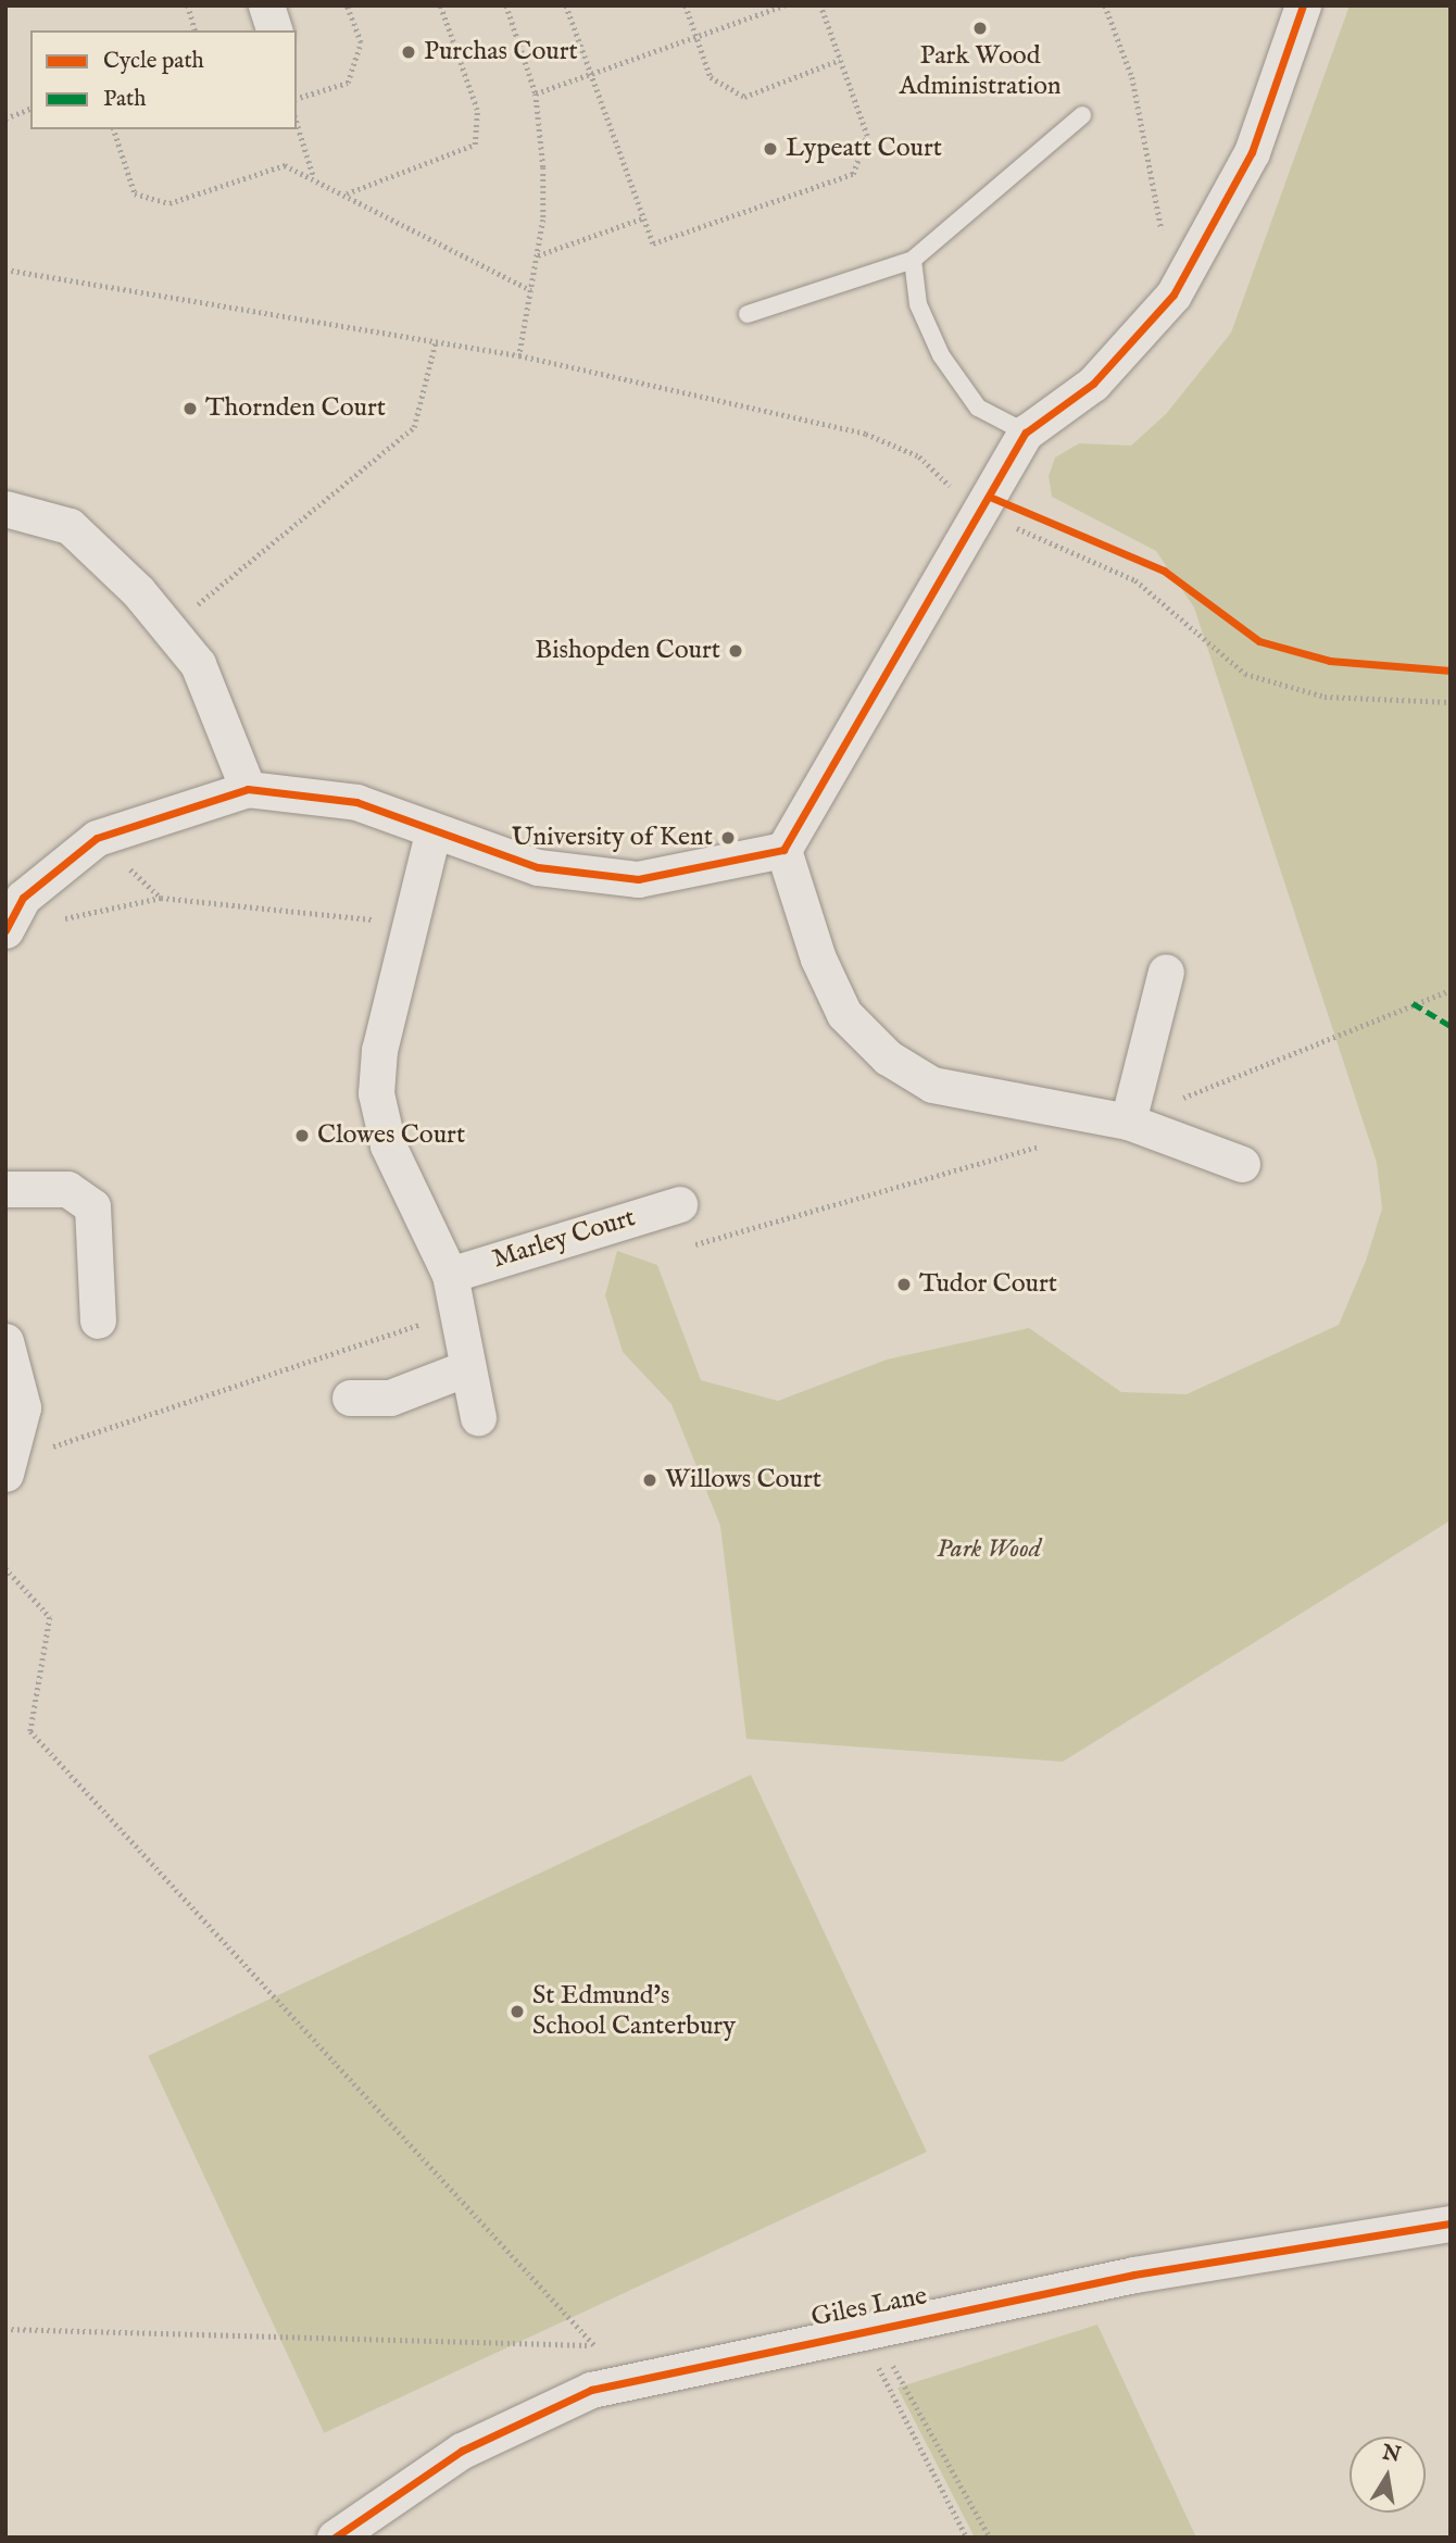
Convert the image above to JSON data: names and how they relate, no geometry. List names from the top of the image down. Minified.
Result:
{"streets":{"street":["Marley Court","Giles Lane"]},"parks":["Park Wood"],"places":["Park Wood Administration","Purchas Court","Lypeatt Court","Thornden Court","Bishopden Court","University of Kent","Clowes Court","Tudor Court","Willows Court","St Edmund's School Canterbury"],"legend":["Cycle path","Path"],"north":"top"}
